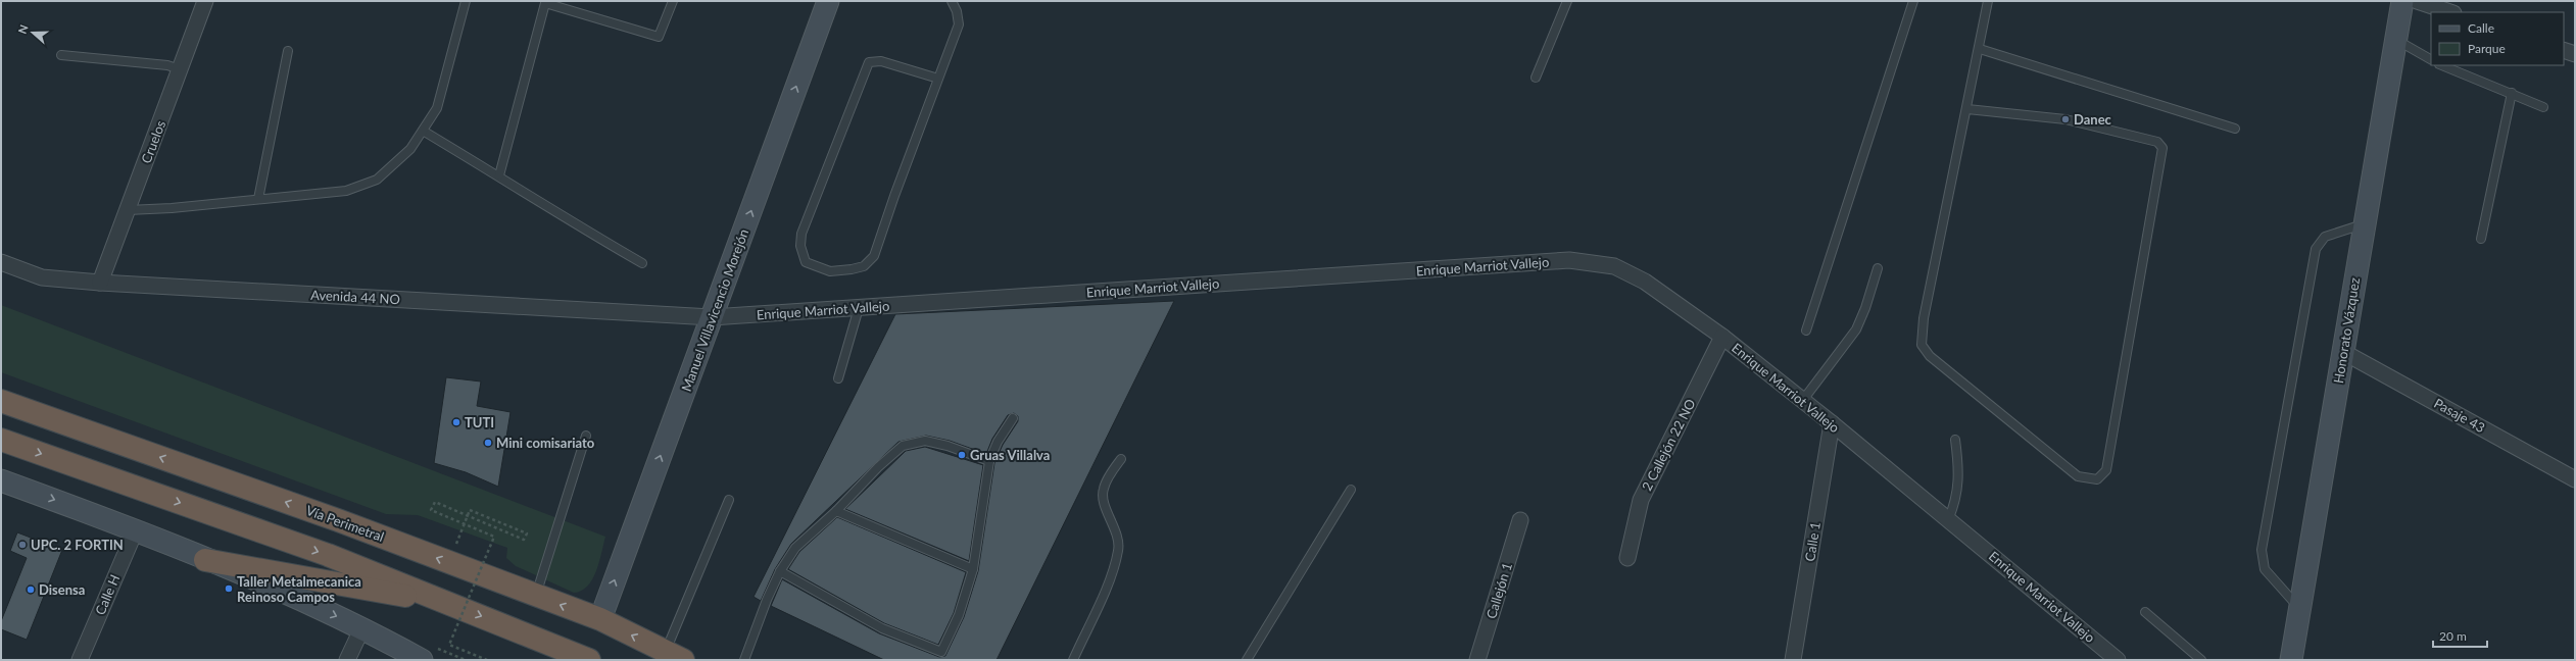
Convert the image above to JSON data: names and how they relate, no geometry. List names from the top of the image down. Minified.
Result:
{"streets":{"highway":["Vía Perimetral"],"street":["Cruelos","Enrique Marriot Vallejo","Avenida 44 NO","Manuel Villavicencio Morejón","Honorato Vázquez","Pasaje 43","2 Callejón 22 NO","Calle 1","Callejón 1","Calle H"]},"crossings":[["Cruelos","Avenida 44 NO"],["Enrique Marriot Vallejo","Avenida 44 NO"],["Enrique Marriot Vallejo","Manuel Villavicencio Morejón"],["Enrique Marriot Vallejo","2 Callejón 22 NO"],["Enrique Marriot Vallejo","Calle 1"],["Avenida 44 NO","Manuel Villavicencio Morejón"],["Manuel Villavicencio Morejón","Vía Perimetral"],["Honorato Vázquez","Pasaje 43"]],"one_way":["Manuel Villavicencio Morejón"],"places":["Danec","TUTI","Mini comisariato","Gruas Villalva","UPC. 2 FORTIN","Taller Metalmecanica Reinoso Campos","Disensa"],"legend":["Calle","Parque"],"scale_bar":"20 m","north":"left"}
